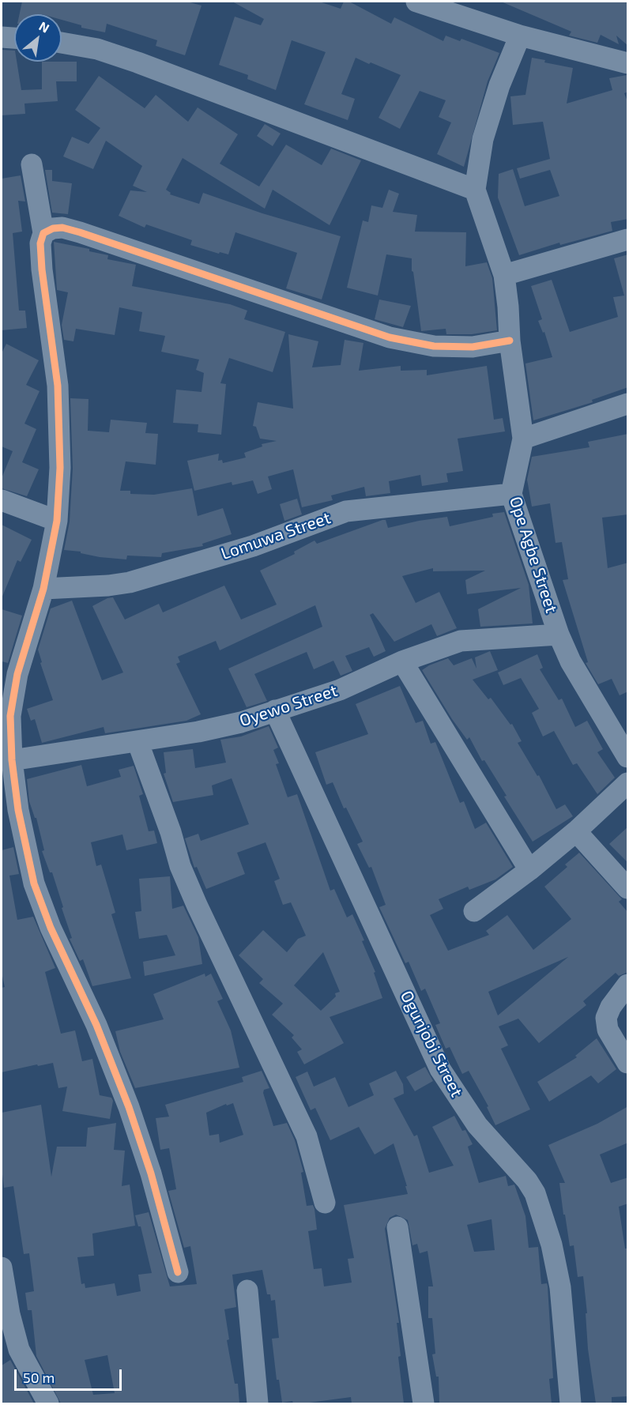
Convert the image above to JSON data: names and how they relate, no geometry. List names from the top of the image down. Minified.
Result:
{"streets":{"street":["Lomuwa Street","Ope Agbe Street","Oyewo Street","Ogunjobi Street"]},"crossings":[["Lomuwa Street","Ope Agbe Street"],["Ope Agbe Street","Oyewo Street"],["Oyewo Street","Ogunjobi Street"]],"scale_bar":"50 m","north":"top right"}
